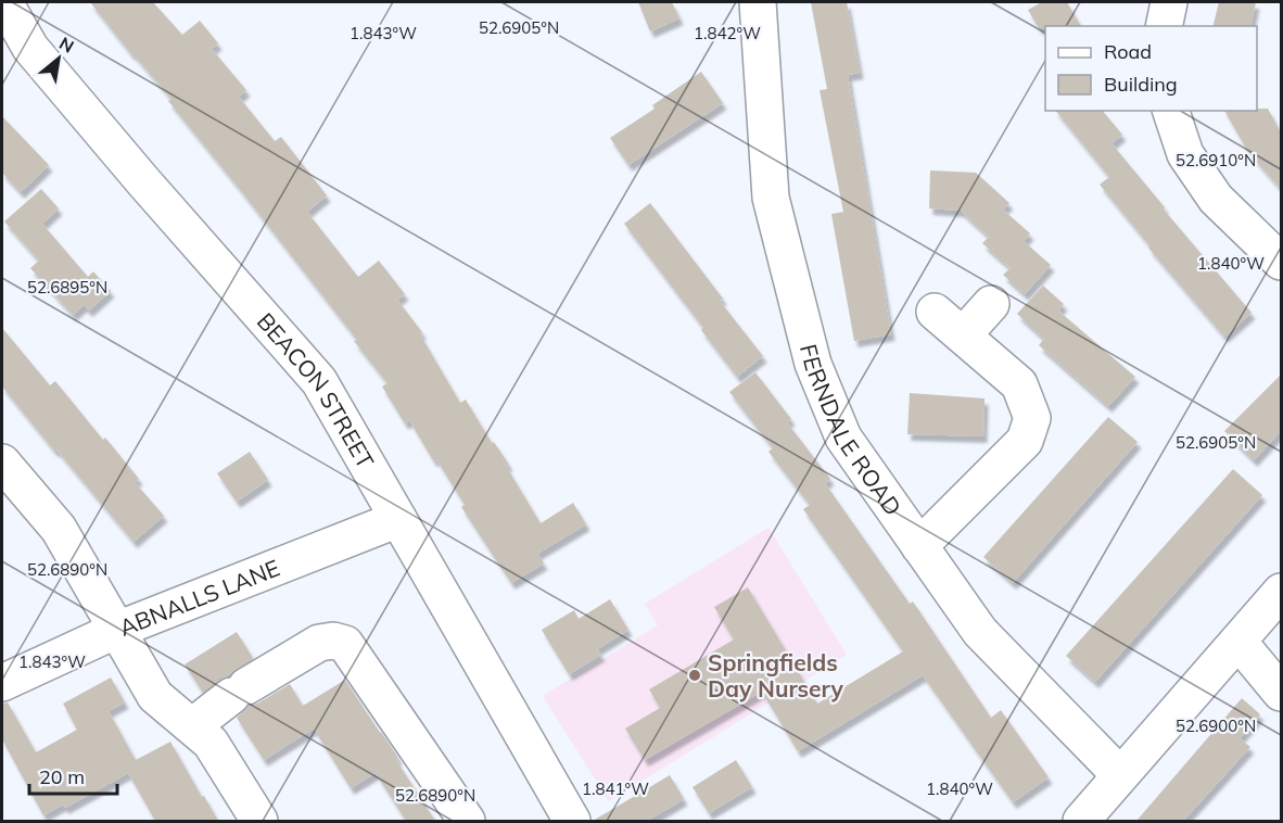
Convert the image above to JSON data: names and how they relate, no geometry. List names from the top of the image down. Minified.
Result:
{"streets":{"street":["BEACON STREET","FERNDALE ROAD","ABNALLS LANE"]},"crossings":[["BEACON STREET","ABNALLS LANE"]],"places":["Springfields Day Nursery"],"legend":["Road","Building"],"scale_bar":"20 m","north":"top right","coordinates":["52.6905°N","1.842°W","1.843°W","52.6910°N","1.840°W","52.6895°N","52.6890°N","52.6900°N","1.841°W"]}
